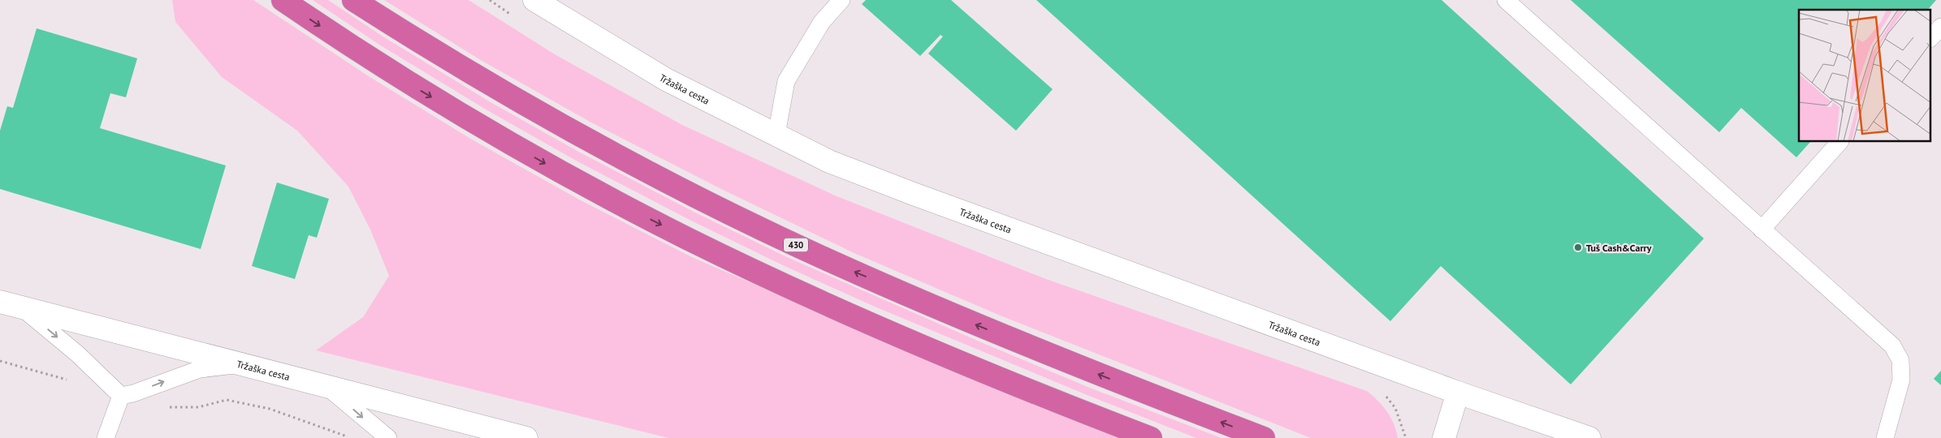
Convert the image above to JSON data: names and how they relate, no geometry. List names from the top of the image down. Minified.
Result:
{"streets":{"highway":["430"],"street":["Tržaška cesta"]},"places":["Tuš Cash&Carry"]}
